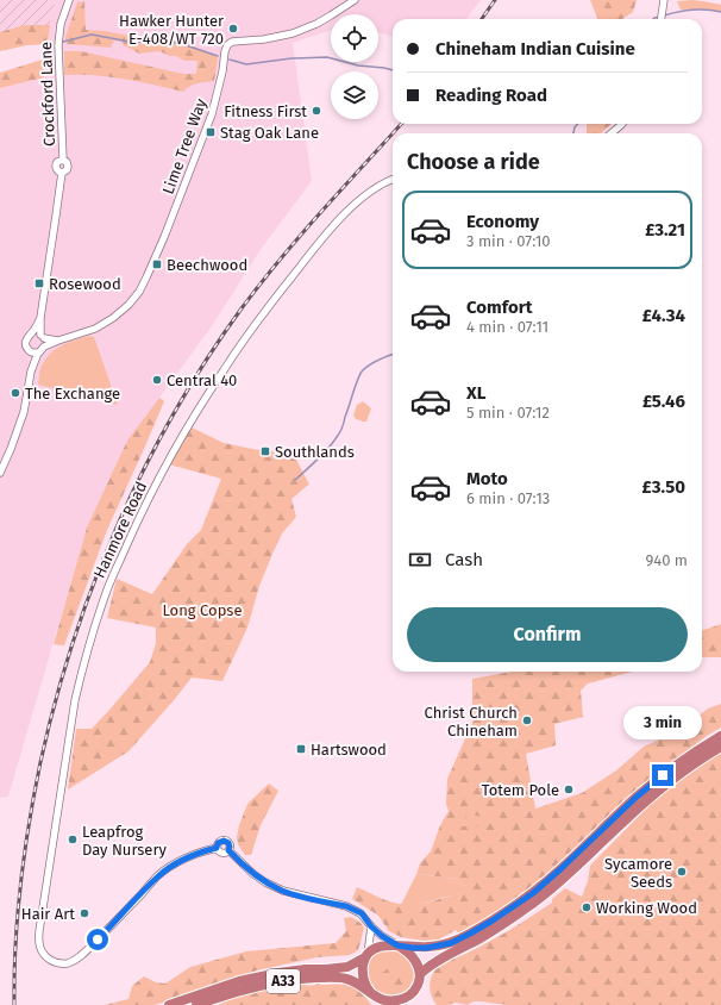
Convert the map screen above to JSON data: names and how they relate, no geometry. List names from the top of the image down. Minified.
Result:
{"streets":{"highway":["A33"],"street":["Crockford Lane","Lime Tree Way","Hanmore Road"]},"crossings":[["Crockford Lane","Lime Tree Way"]],"parks":["Long Copse"],"places":{"other":["Hawker Hunter E-408/WT 720","Fitness First","Central 40","The Exchange","Christ Church Chineham","Totem Pole","Leapfrog Day Nursery","Sycamore Seeds","Working Wood","Hair Art"],"transit":["Stag Oak Lane","Beechwood","Rosewood","Southlands","Hartswood"]},"page":{"banner":["Chineham Indian Cuisine","Reading Road"],"heading":"Choose a ride","list":[{"name":"Economy","note":"3 min · 07:10","value":"£3.21"},{"name":"Comfort","note":"4 min · 07:11","value":"£4.34"},{"name":"XL","note":"5 min · 07:12","value":"£5.46"},{"name":"Moto","note":"6 min · 07:13","value":"£3.50"}],"pay":["Cash","940 m"],"buttons":"Confirm","bubble":"3 min"}}
